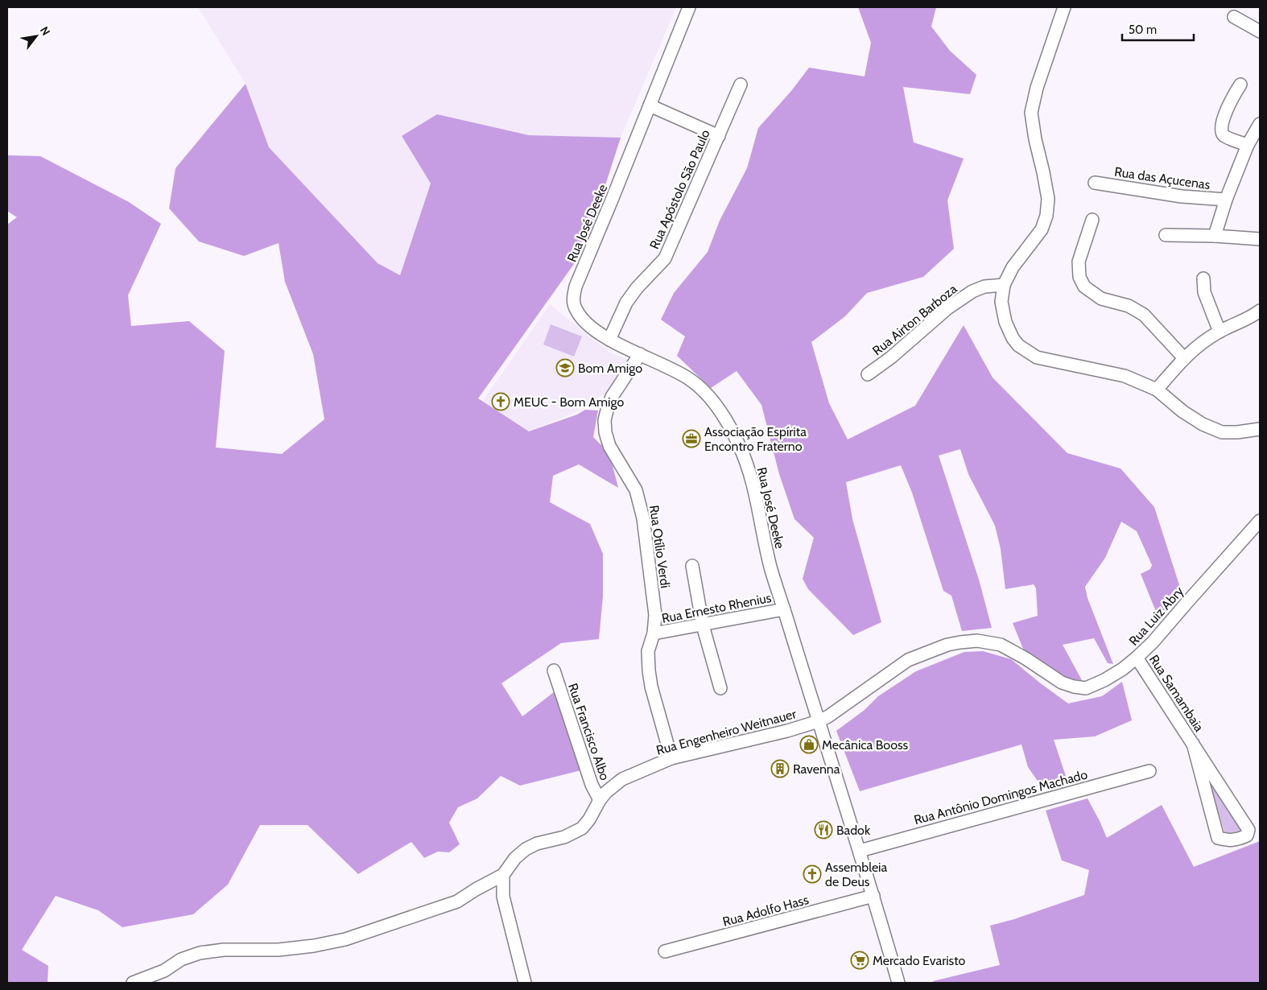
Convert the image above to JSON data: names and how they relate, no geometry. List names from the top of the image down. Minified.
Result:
{"streets":{"street":["Rua das Açucenas","Rua Apóstolo São Paulo","Rua José Deeke","Rua Airton Barboza","Rua Otílio Verdi","Rua Ernesto Rhenius","Rua Luiz Abry","Rua Samambaia","Rua Francisco Albo","Rua Engenheiro Weitnauer","Rua Antônio Domingos Machado","Rua Adolfo Hass"]},"crossings":[["Rua Apóstolo São Paulo","Rua José Deeke"],["Rua José Deeke","Rua Otílio Verdi"],["Rua José Deeke","Rua Ernesto Rhenius"],["Rua José Deeke","Rua Luiz Abry"],["Rua José Deeke","Rua Engenheiro Weitnauer"],["Rua José Deeke","Rua Antônio Domingos Machado"],["Rua José Deeke","Rua Adolfo Hass"],["Rua Otílio Verdi","Rua Ernesto Rhenius"],["Rua Otílio Verdi","Rua Engenheiro Weitnauer"],["Rua Luiz Abry","Rua Samambaia"],["Rua Luiz Abry","Rua Engenheiro Weitnauer"],["Rua Francisco Albo","Rua Engenheiro Weitnauer"]],"places":{"school or university":["Bom Amigo"],"church":["MEUC - Bom Amigo","Assembleia de Deus"],"office":["Associação Espírita Encontro Fraterno"],"shop":["Mecânica Booss"],"building":["Ravenna"],"restaurant":["Badok"],"supermarket":["Mercado Evaristo"]},"scale_bar":"50 m","north":"top right"}
